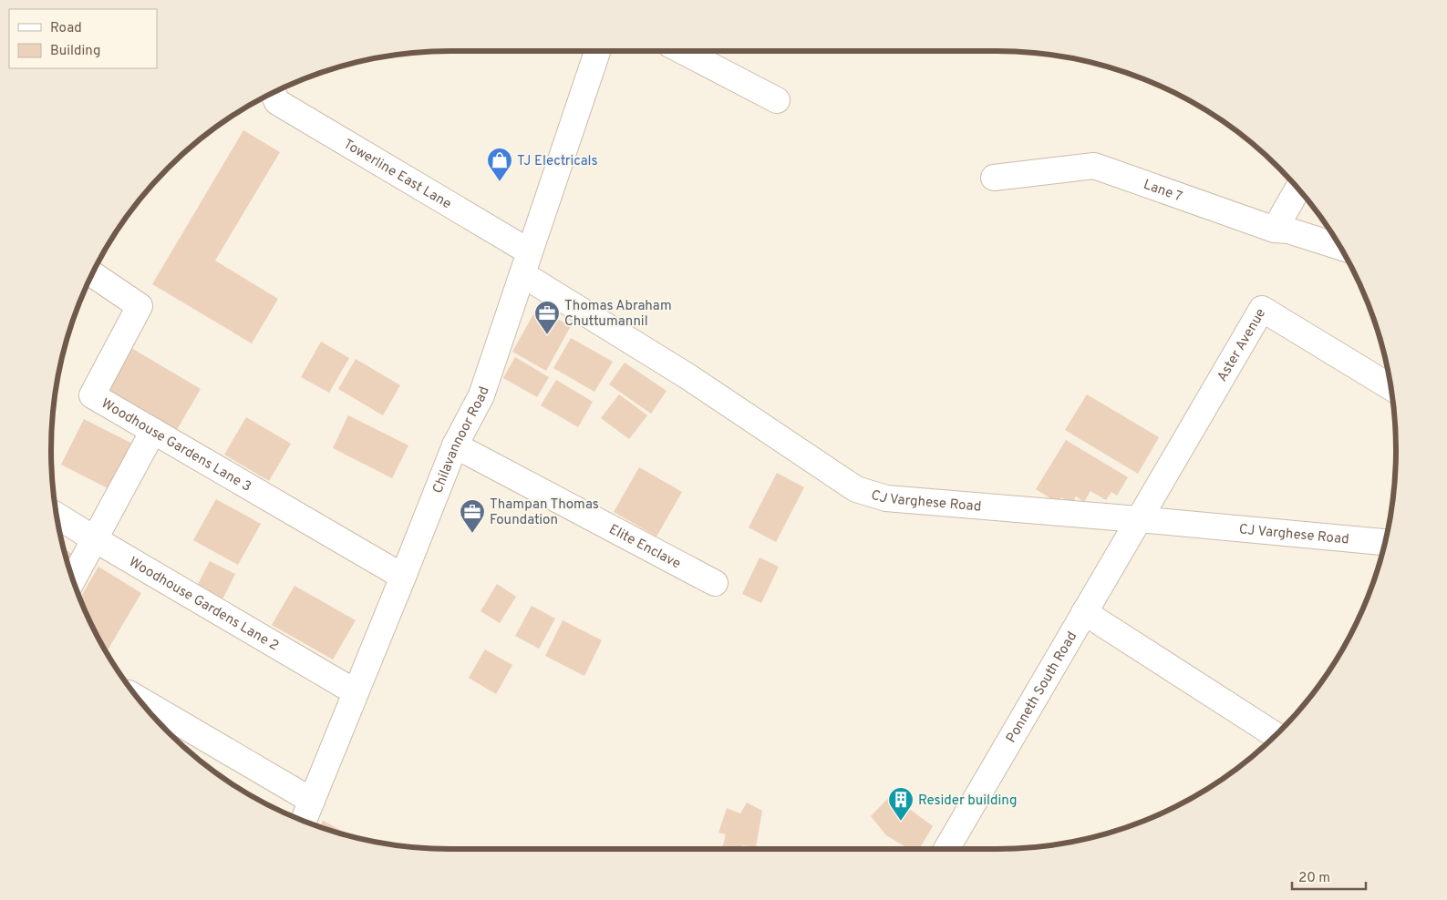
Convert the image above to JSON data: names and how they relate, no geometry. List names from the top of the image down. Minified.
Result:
{"streets":{"street":["Towerline East Lane","Lane 7","Aster Avenue","Chilavannoor Road","Woodhouse Gardens Lane 3","CJ Varghese Road","Elite Enclave","Woodhouse Gardens Lane 2","Ponneth South Road"]},"crossings":[["Towerline East Lane","Chilavannoor Road"],["Towerline East Lane","CJ Varghese Road"],["Aster Avenue","CJ Varghese Road"],["Aster Avenue","Ponneth South Road"],["Chilavannoor Road","Woodhouse Gardens Lane 3"],["Chilavannoor Road","CJ Varghese Road"],["Chilavannoor Road","Elite Enclave"],["Chilavannoor Road","Woodhouse Gardens Lane 2"],["CJ Varghese Road","Ponneth South Road"]],"places":{"shop":["TJ Electricals"],"office":["Thomas Abraham Chuttumannil","Thampan Thomas Foundation"],"building":["Resider building"]},"legend":["Road","Building"],"scale_bar":"20 m"}
